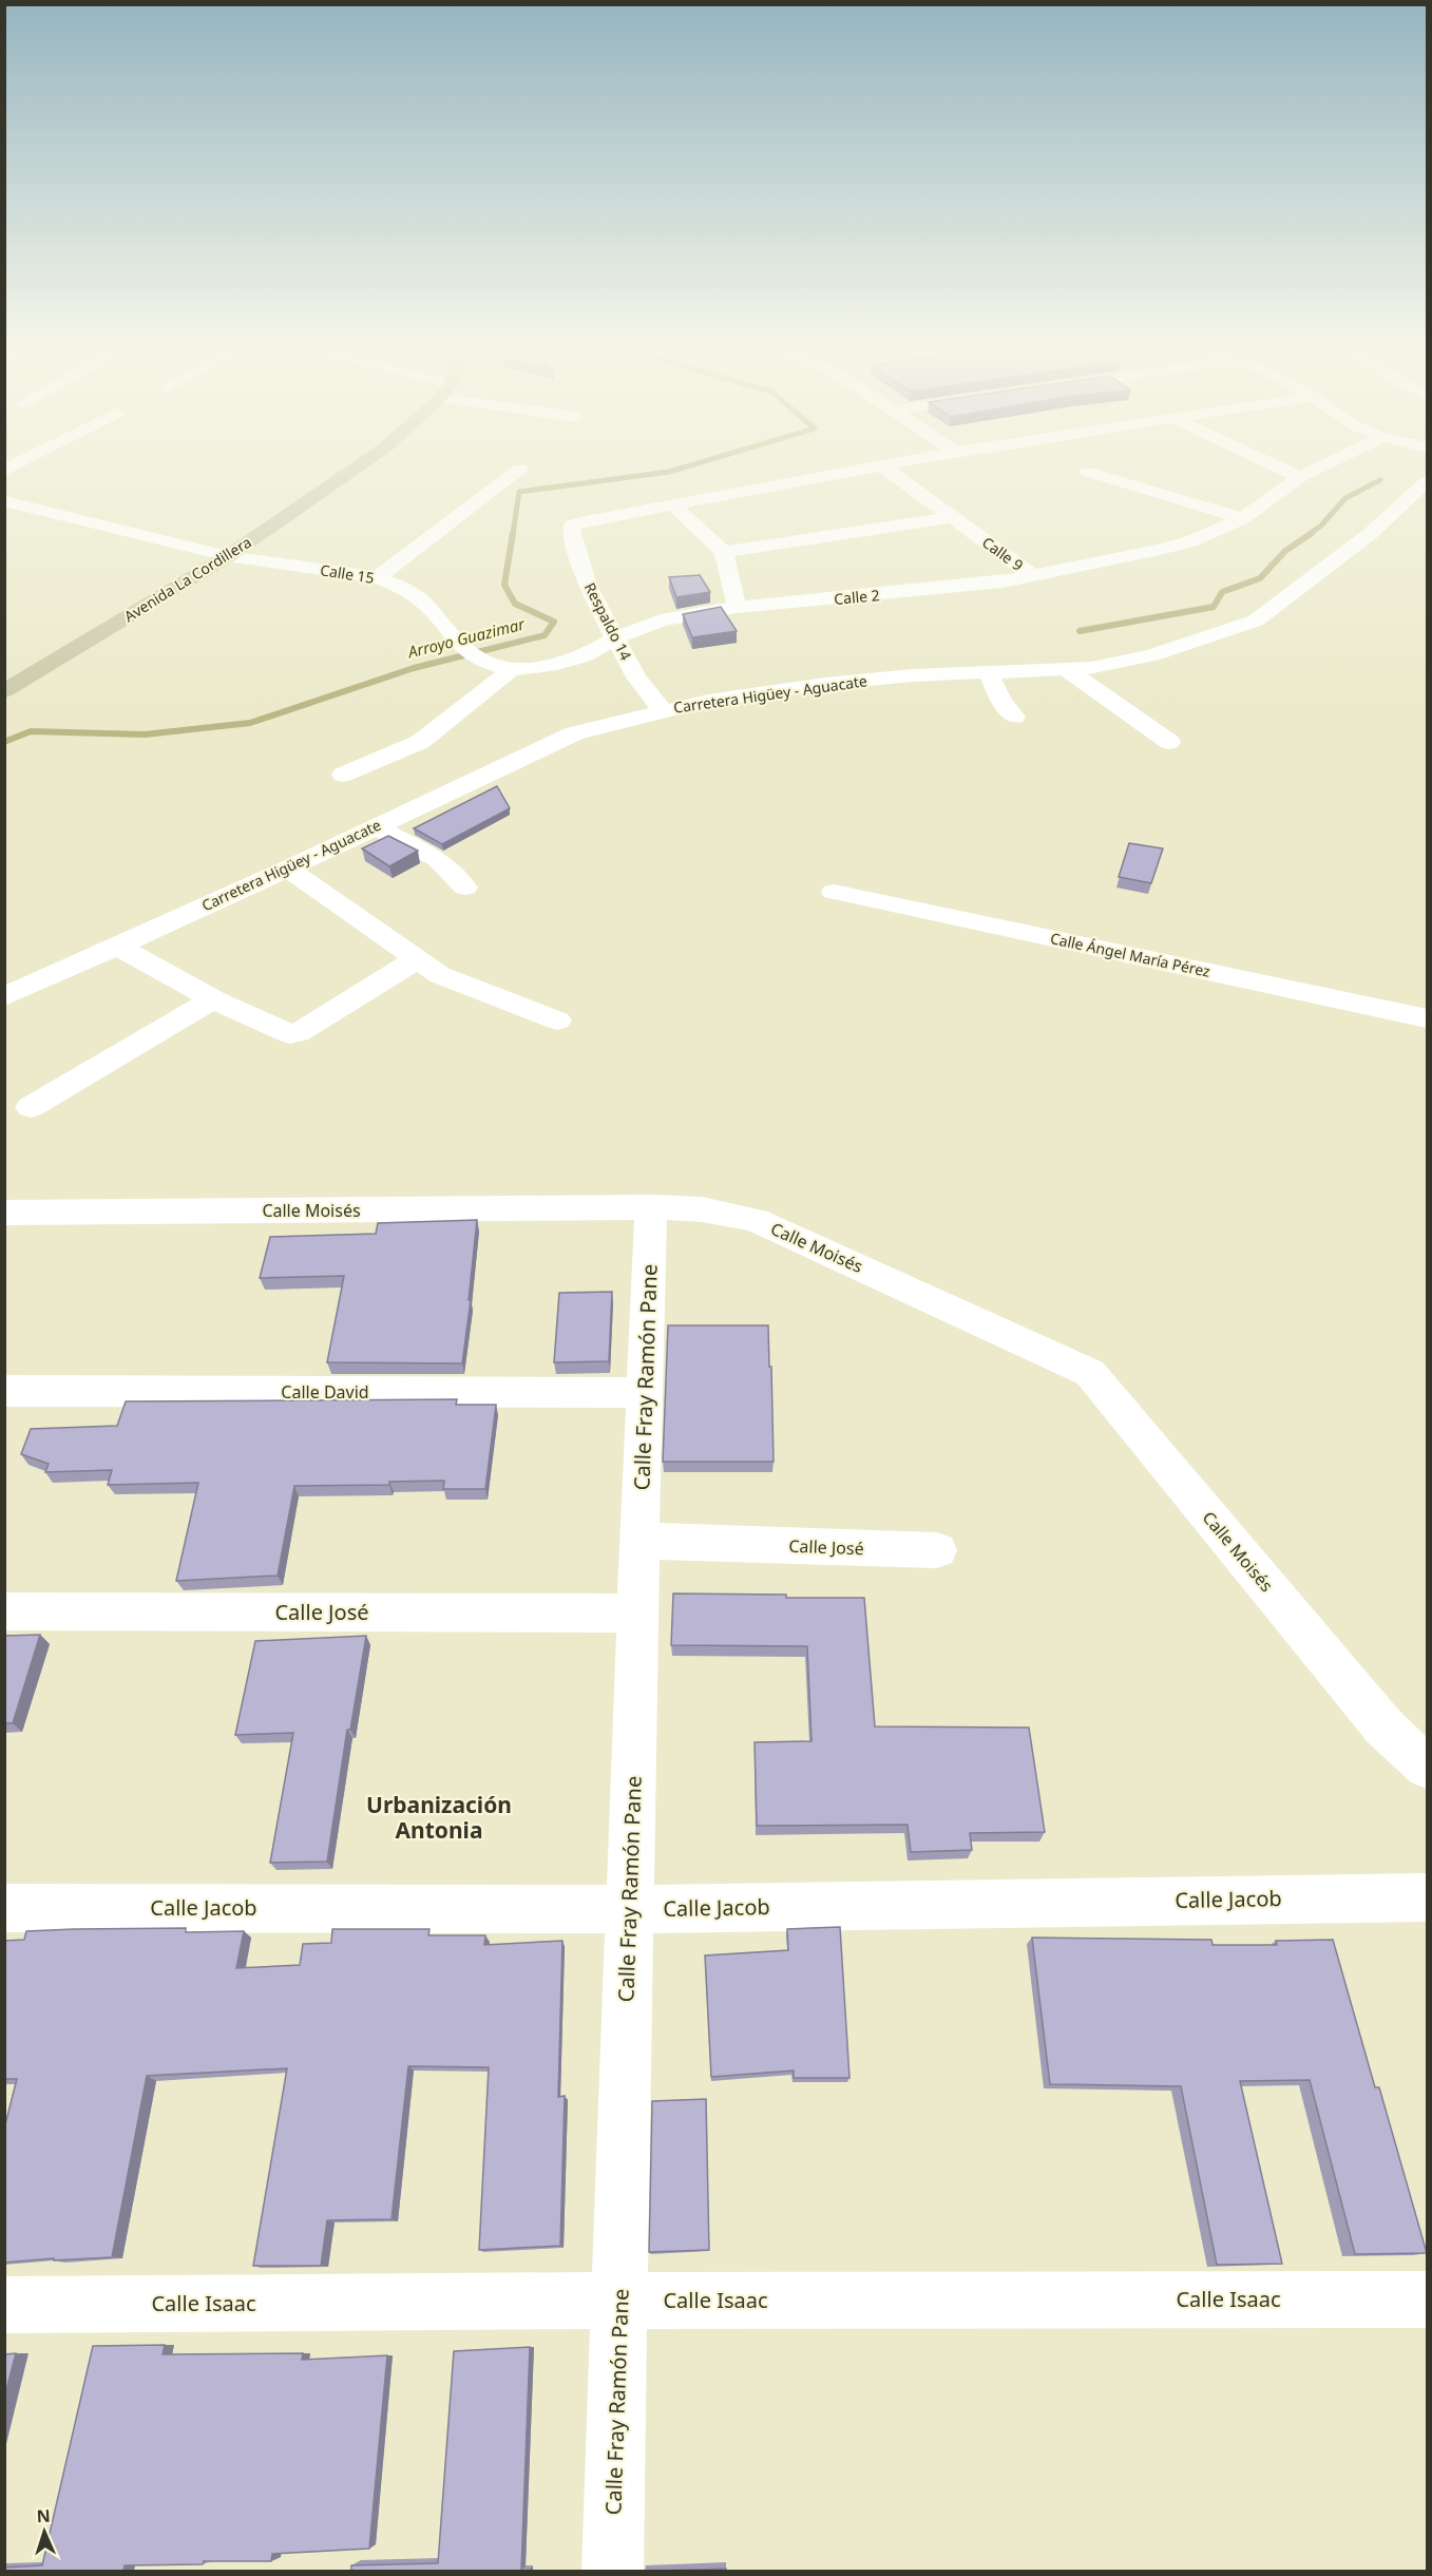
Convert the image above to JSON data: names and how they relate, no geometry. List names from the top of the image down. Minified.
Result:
{"streets":{"main road":["Avenida La Cordillera"],"street":["Calle 9","Calle 15","Calle 2","Respaldo 14","Carretera Higüey - Aguacate","Calle Ángel María Pérez","Calle Moisés","Calle Fray Ramón Pane","Calle David","Calle José","Calle Jacob","Calle Isaac"]},"crossings":[["Calle 9","Calle 2"],["Calle 15","Avenida La Cordillera"],["Calle 15","Calle 2"],["Calle 2","Respaldo 14"],["Respaldo 14","Carretera Higüey - Aguacate"],["Calle Moisés","Calle Fray Ramón Pane"],["Calle Fray Ramón Pane","Calle David"],["Calle Fray Ramón Pane","Calle José"],["Calle Fray Ramón Pane","Calle Jacob"],["Calle Fray Ramón Pane","Calle Isaac"]],"districts":["Urbanización Antonia"],"water":["Arroyo Guazimar"],"north":"top"}
